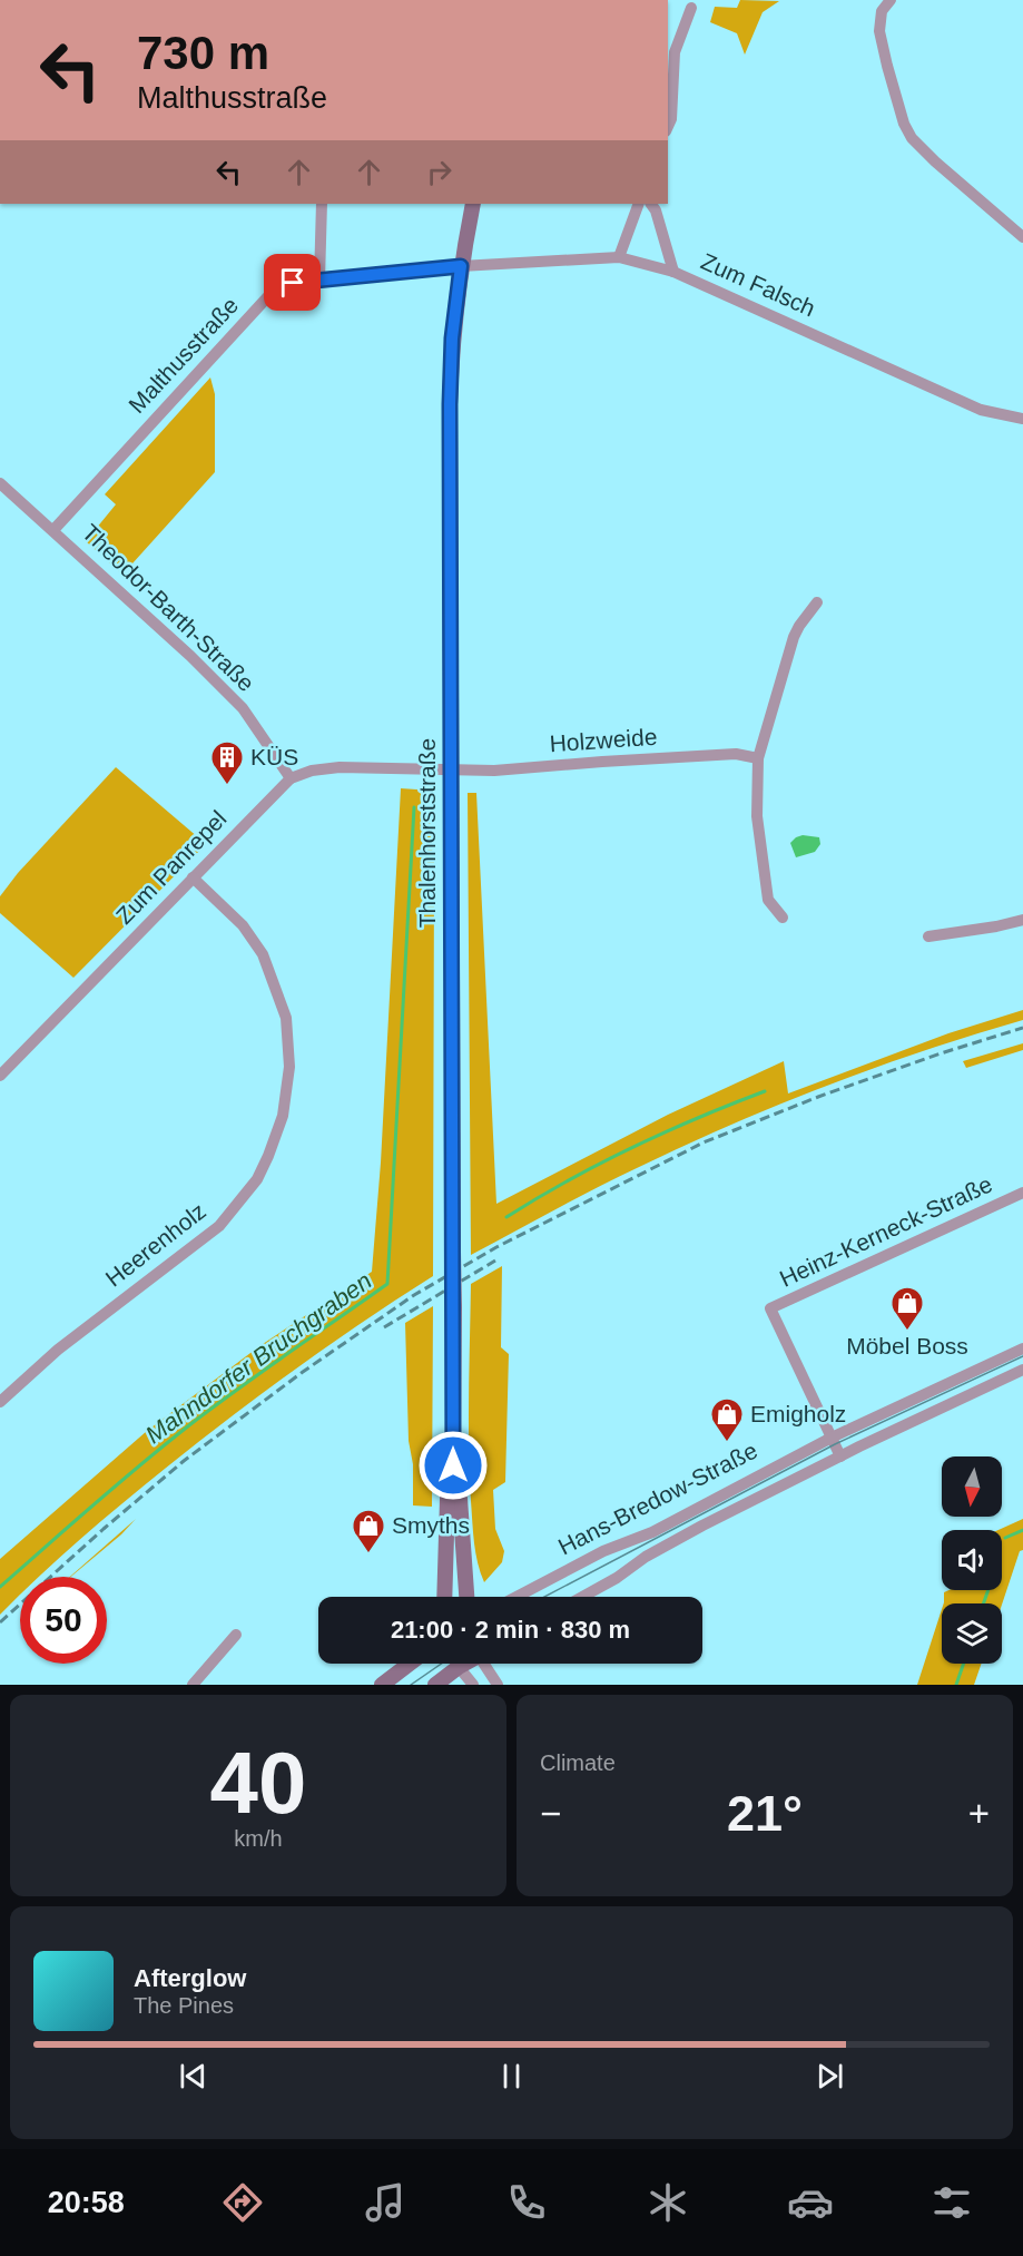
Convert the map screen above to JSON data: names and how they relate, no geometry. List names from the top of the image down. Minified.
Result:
{"streets":{"main road":["Thalenhorststraße"],"street":["Zum Falsch","Malthusstraße","Theodor-Barth-Straße","Holzweide","Zum Panrepel","Heinz-Kerneck-Straße","Heerenholz","Hans-Bredow-Straße"]},"crossings":[["Zum Falsch","Malthusstraße"],["Zum Falsch","Thalenhorststraße"],["Malthusstraße","Theodor-Barth-Straße"],["Malthusstraße","Thalenhorststraße"],["Theodor-Barth-Straße","Zum Panrepel"],["Holzweide","Thalenhorststraße"],["Holzweide","Zum Panrepel"],["Thalenhorststraße","Zum Panrepel"],["Zum Panrepel","Heerenholz"],["Heinz-Kerneck-Straße","Hans-Bredow-Straße"]],"water":["Mahndorfer Bruchgraben"],"places":{"building":["KÜS"],"shop":["Möbel Boss","Emigholz","Smyths"]},"north":"bottom","page":{"turn":["730 m","Malthusstraße"],"limit":"50","trip":"21:00 · 2 min · 830 m","tile":[["40","km/h"],"Climate"],"heat":["−","21°","+"],"song":["Afterglow","The Pines"],"tabs":"20:58"}}
